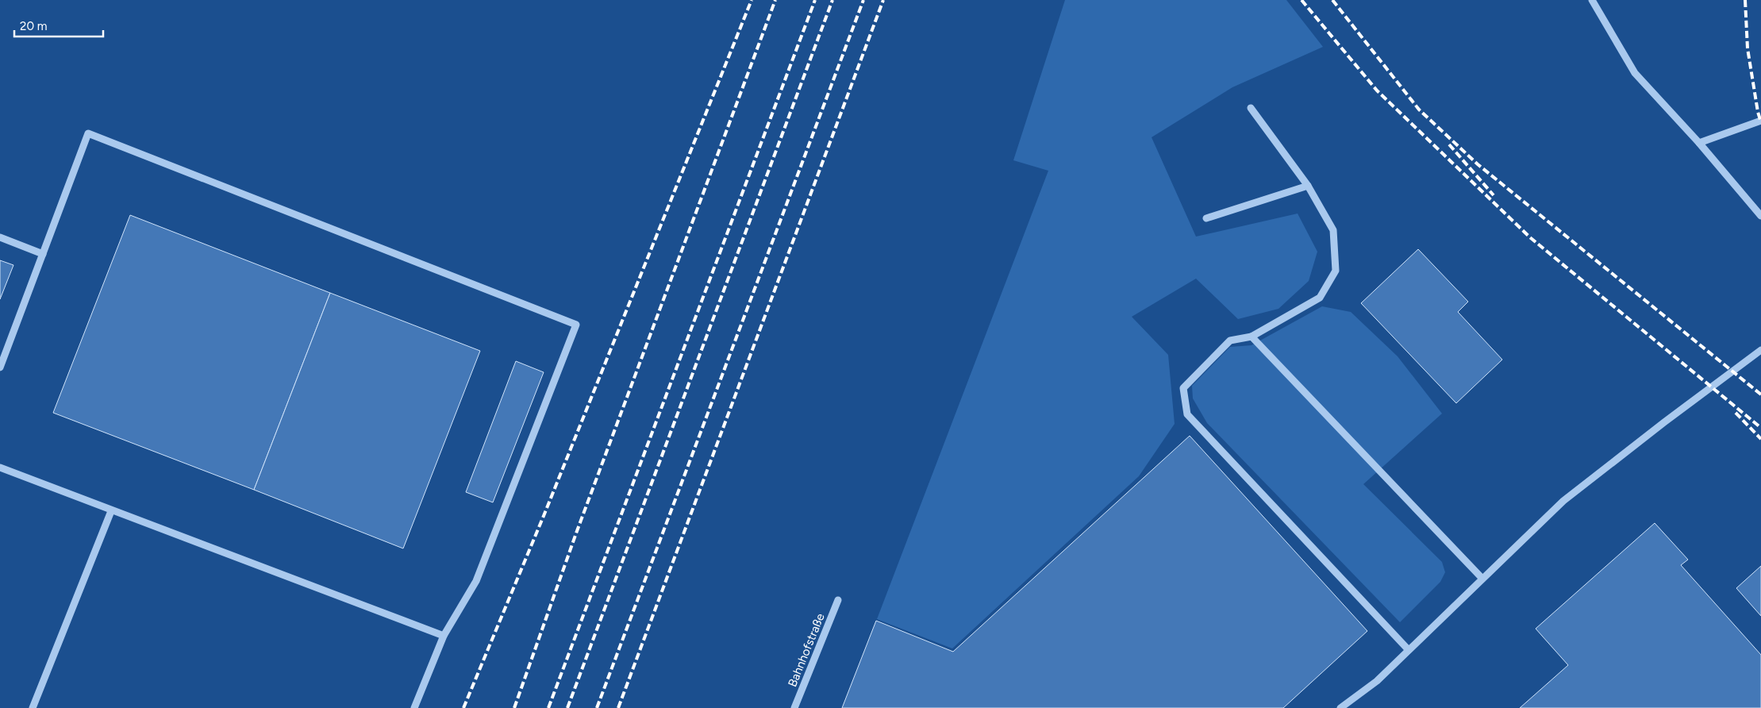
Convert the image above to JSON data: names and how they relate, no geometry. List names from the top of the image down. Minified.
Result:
{"streets":{"street":["Bahnhofstraße"]},"scale_bar":"20 m"}
